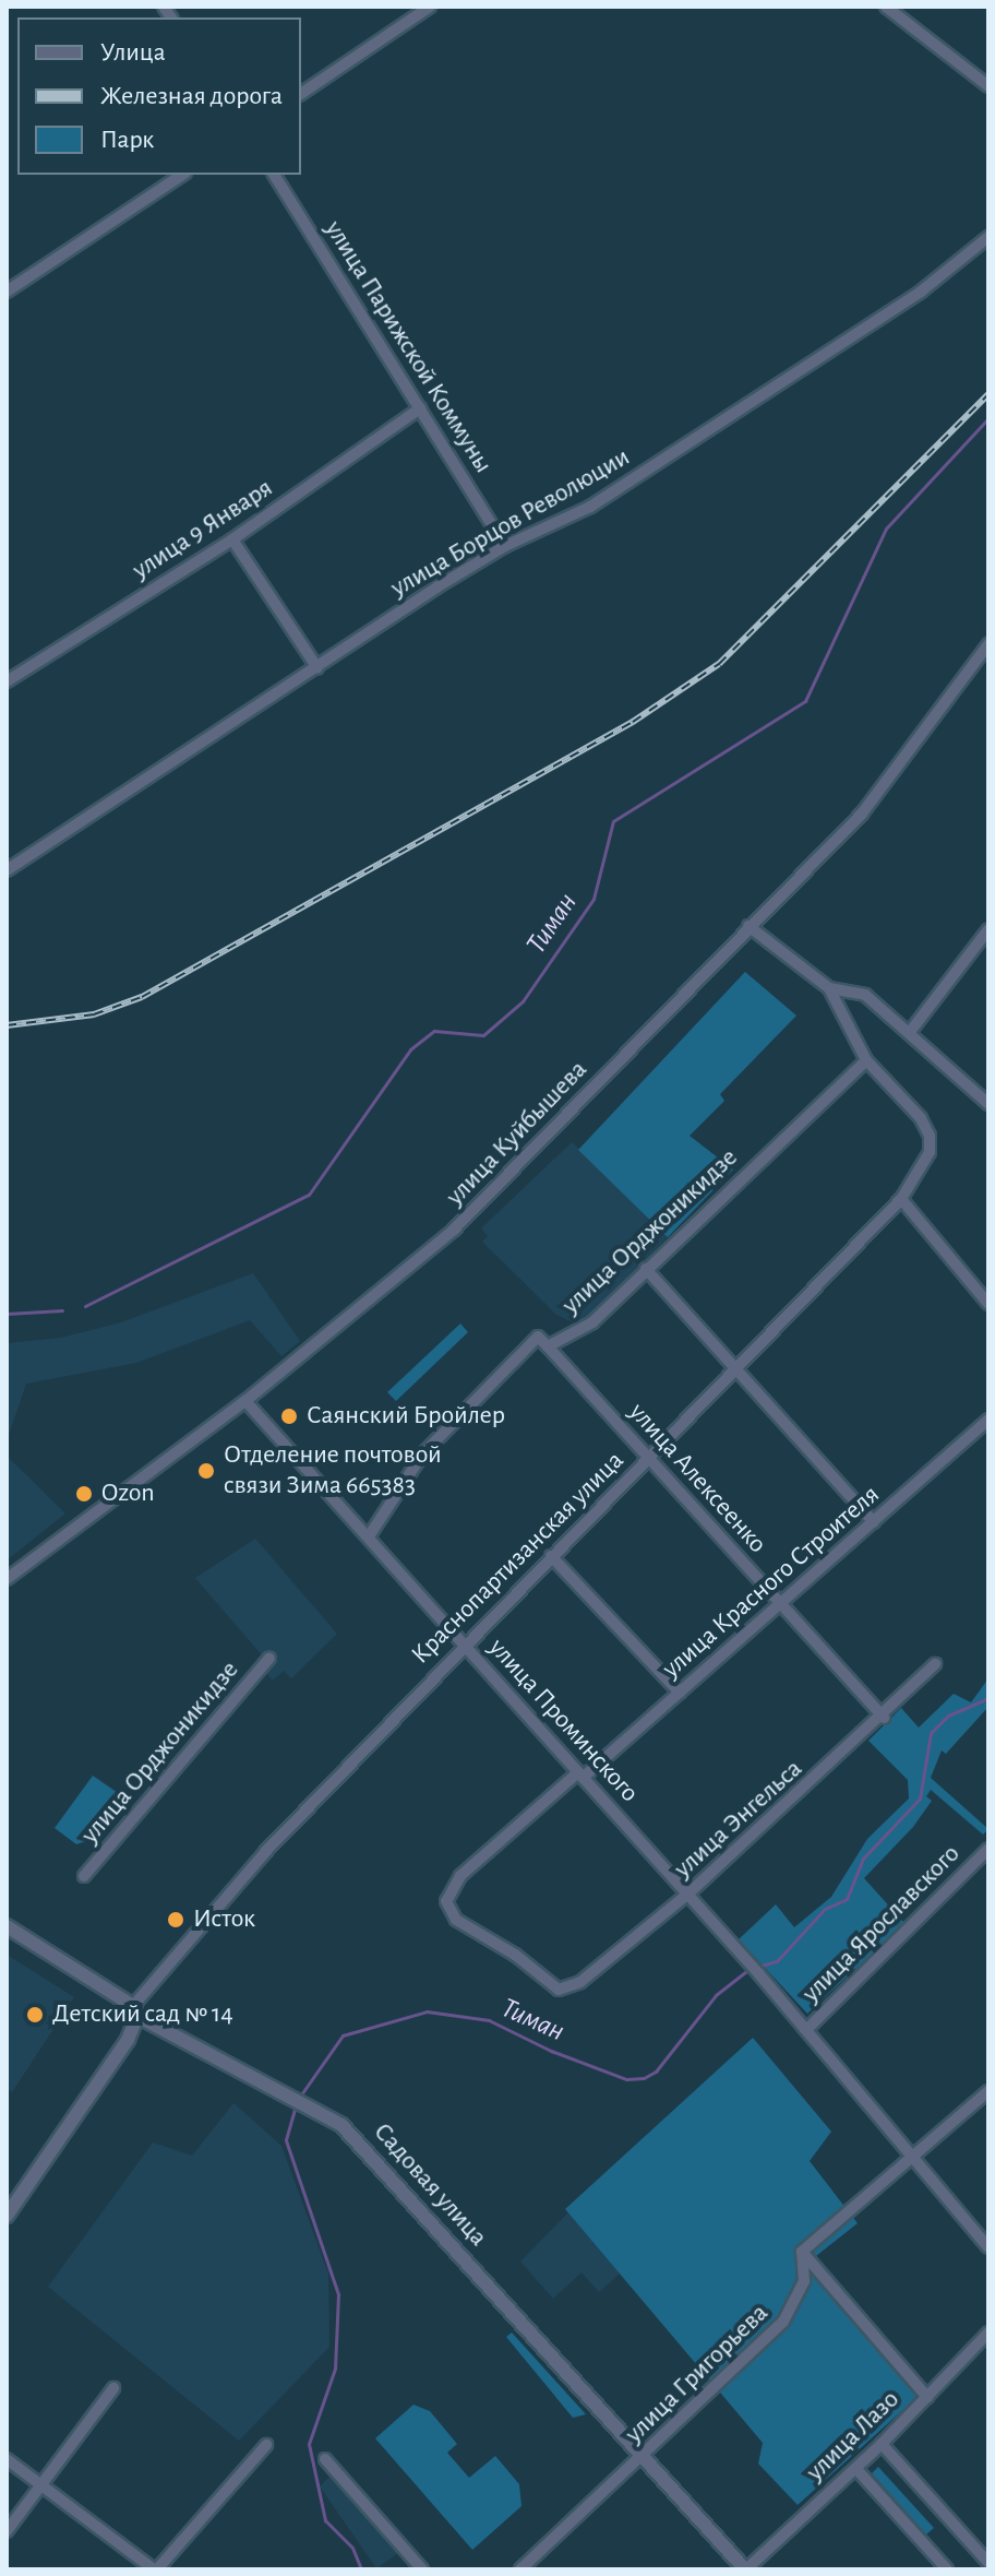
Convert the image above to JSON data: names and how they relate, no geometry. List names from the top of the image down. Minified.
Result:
{"streets":{"street":["улица Парижской Коммуны","улица Борцов Революции","улица 9 Января","улица Куйбышева","улица Орджоникидзе","улица Алексеенко","Краснопартизанская улица","улица Красного Строителя","улица Проминского","улица Энгельса","улица Ярославского","Садовая улица","улица Григорьева","улица Лазо"]},"crossings":[["улица Парижской Коммуны","улица Борцов Революции"],["улица Парижской Коммуны","улица 9 Января"],["улица Куйбышева","улица Проминского"],["улица Орджоникидзе","улица Алексеенко"],["улица Орджоникидзе","Краснопартизанская улица"],["улица Орджоникидзе","улица Проминского"],["улица Алексеенко","Краснопартизанская улица"],["улица Алексеенко","улица Красного Строителя"],["улица Алексеенко","улица Энгельса"],["Краснопартизанская улица","улица Проминского"],["Краснопартизанская улица","Садовая улица"],["улица Красного Строителя","улица Проминского"],["улица Красного Строителя","улица Энгельса"],["улица Проминского","улица Энгельса"],["улица Проминского","улица Ярославского"],["Садовая улица","улица Григорьева"],["Садовая улица","улица Лазо"]],"water":["Тиман"],"places":["Саянский Бройлер","Отделение почтовой связи Зима 665383","Ozon","Исток","Детский сад № 14"],"legend":["Улица","Железная дорога","Парк"]}
